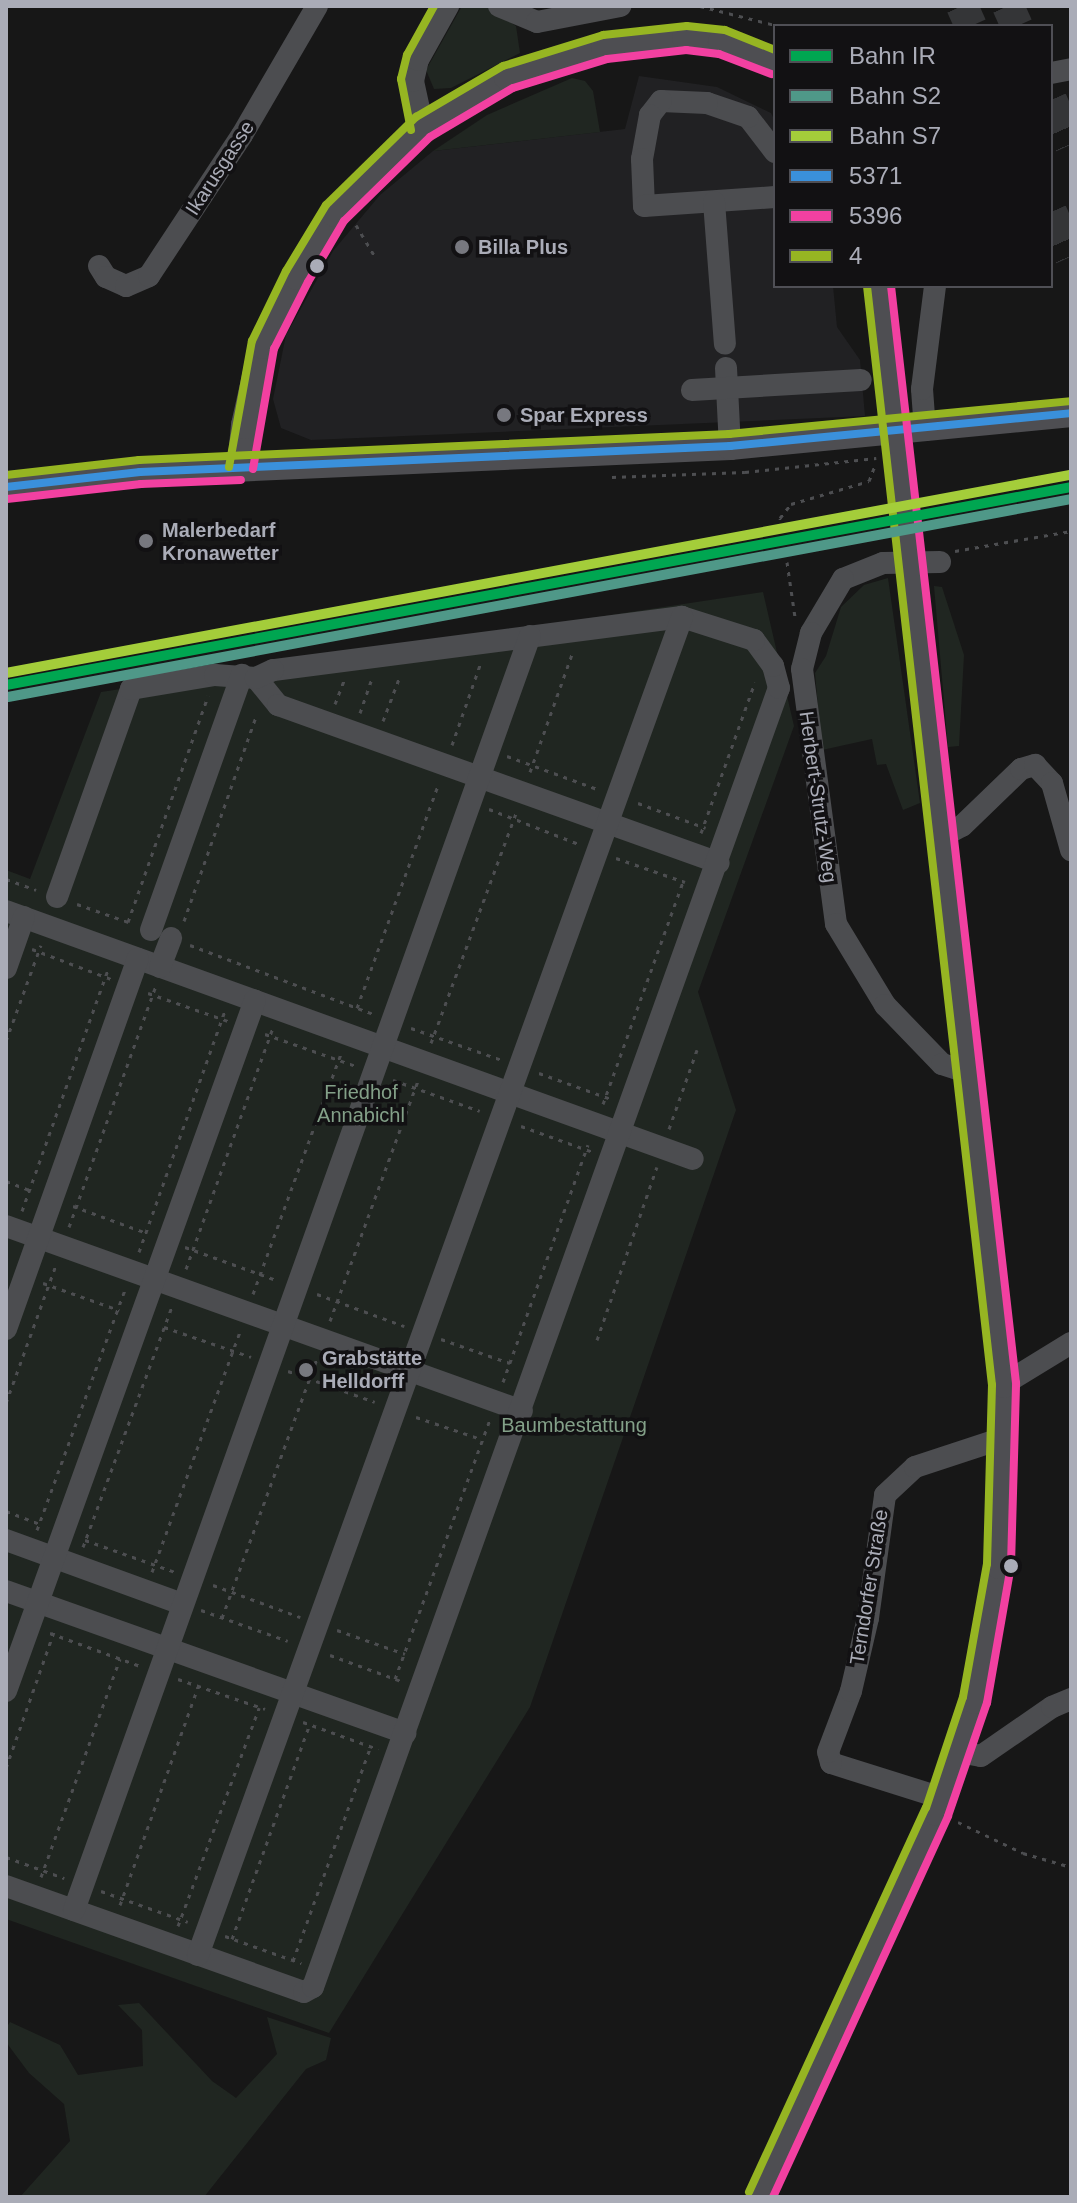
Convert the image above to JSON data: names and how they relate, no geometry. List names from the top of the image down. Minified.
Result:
{"streets":{"street":["Ikarusgasse","Herbert-Strutz-Weg","Terndorfer Straße"]},"parks":["Friedhof Annabichl","Baumbestattung"],"places":["Billa Plus","Spar Express","Malerbedarf Kronawetter","Grabstätte Helldorff"],"lines":["transit line 4","transit line 5396","transit line 5371","rail line S7","rail line IR","rail line S2"],"legend":["Bahn IR","Bahn S2","Bahn S7","5371","5396","4"]}
